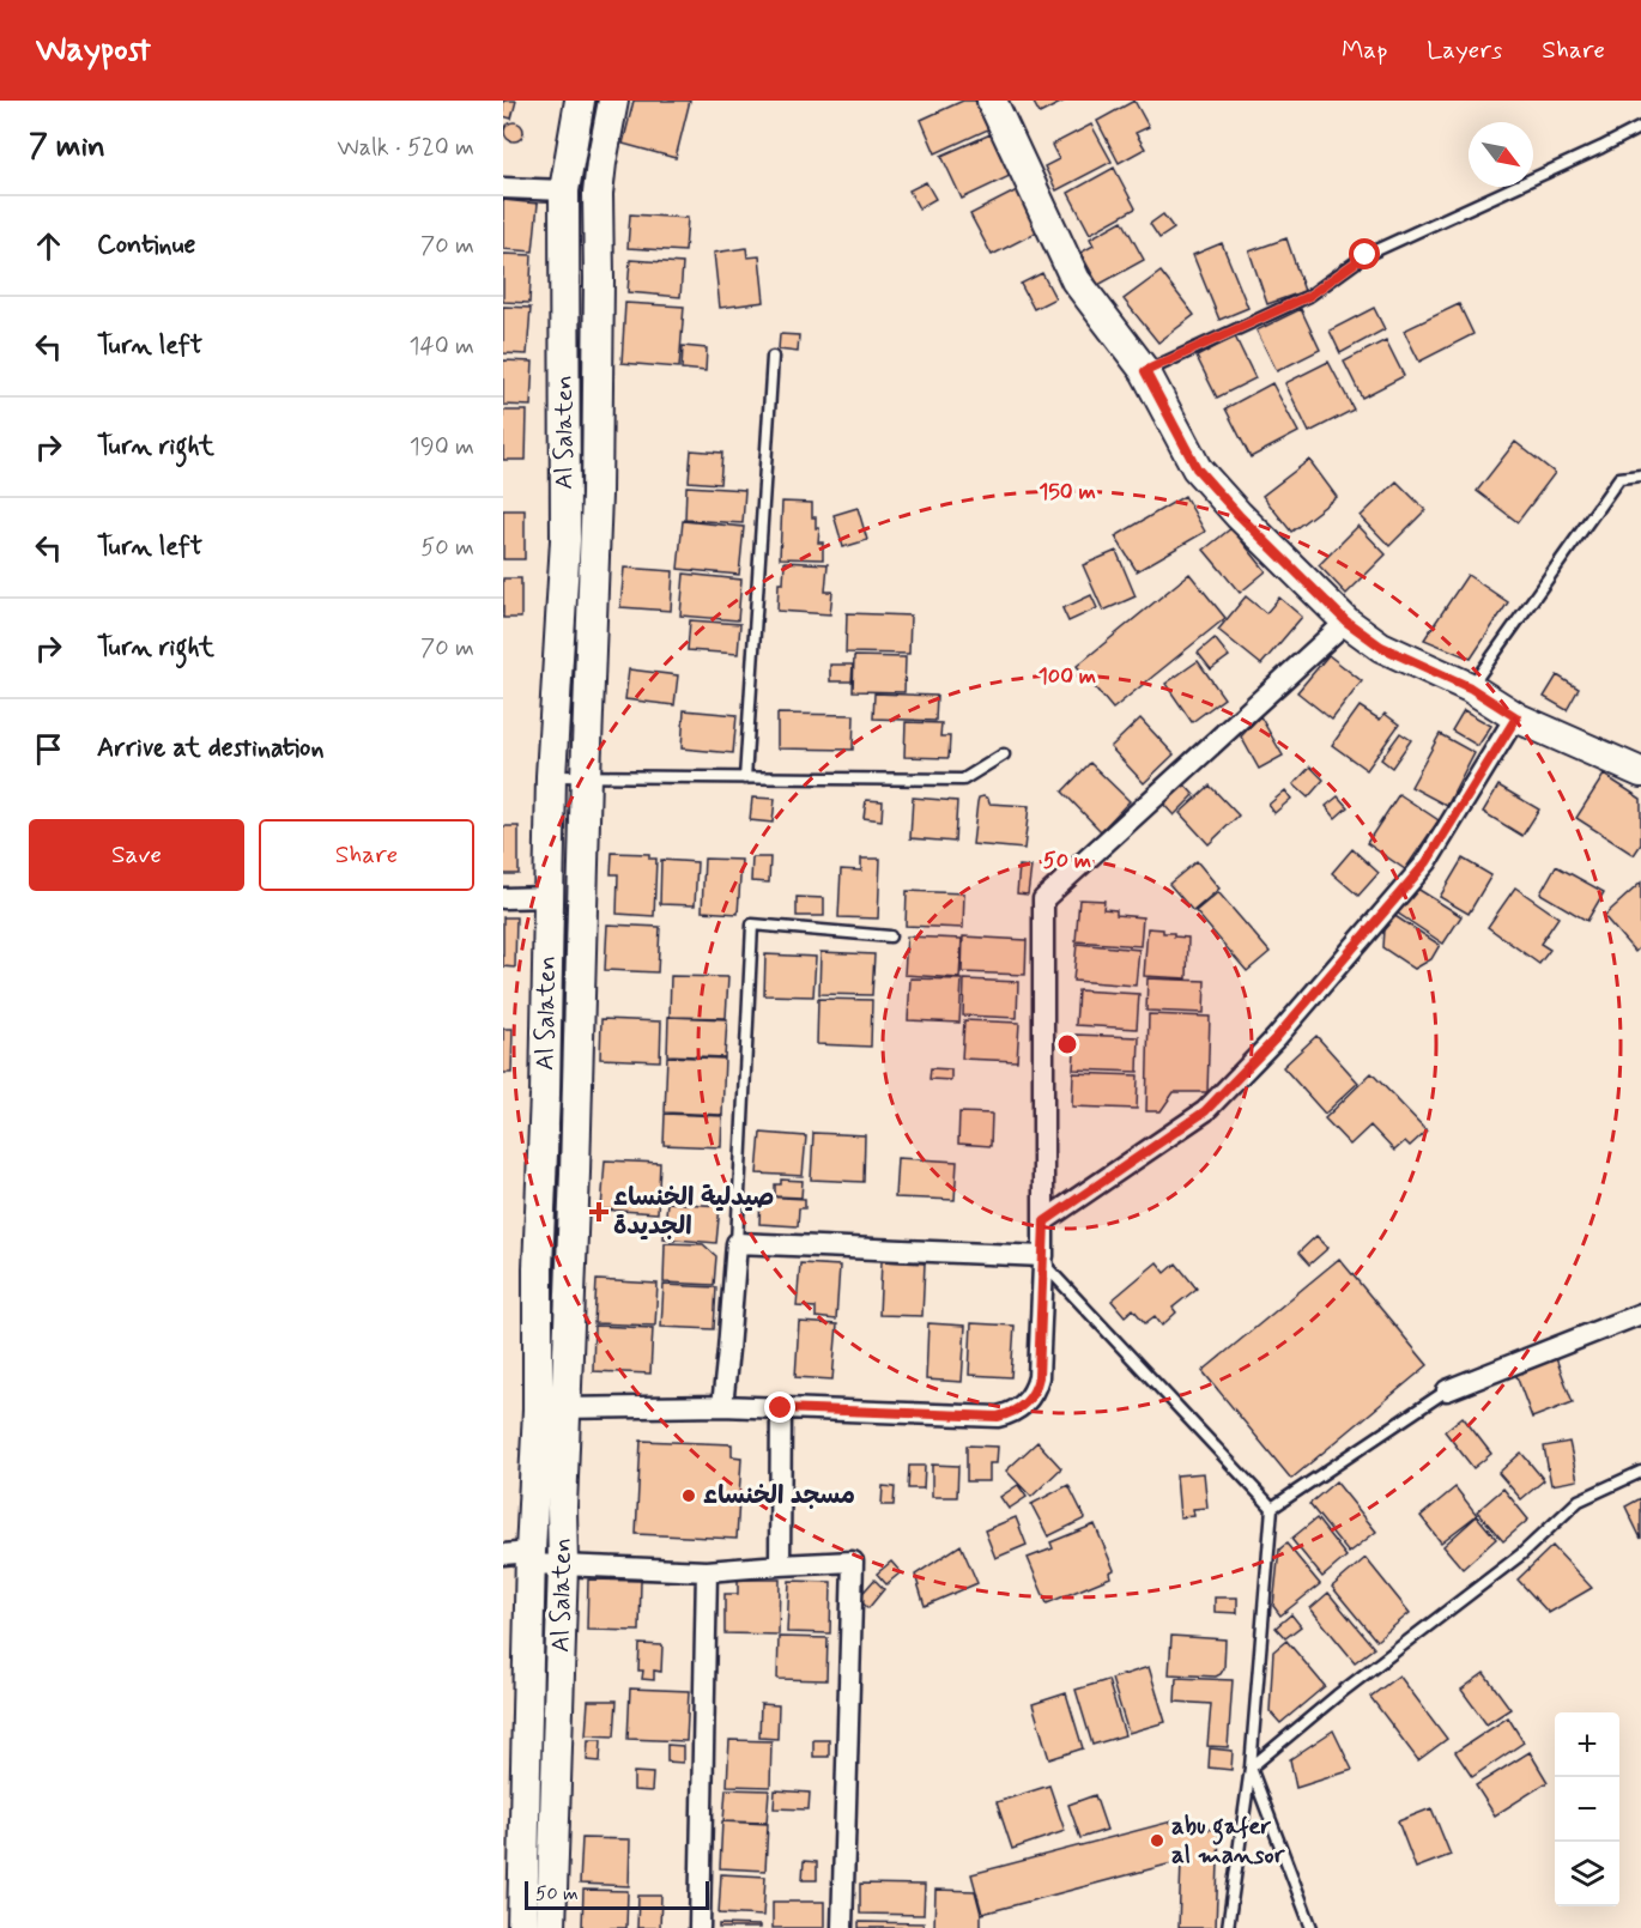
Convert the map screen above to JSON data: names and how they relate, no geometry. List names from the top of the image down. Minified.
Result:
{"streets":{"main road":["Al Salaten"]},"places":{"health":["صيدلية الخنساء الجديدة"],"other":["مسجد الخنساء","abu gafer al mansor"]},"scale_bar":"50 m","north":"bottom right","page":{"header":"Waypost","nav":["Map","Layers","Share"],"heading":["7 min","Walk · 520 m"],"list":[["Continue","70 m"],["Turn left","140 m"],["Turn right","190 m"],["Turn left","50 m"],["Turn right","70 m"],"Arrive at destination"],"buttons":["Save","Share"],"map_buttons":["+","−"],"scale":"50 m"},"rings":["150 m","100 m","50 m"]}
